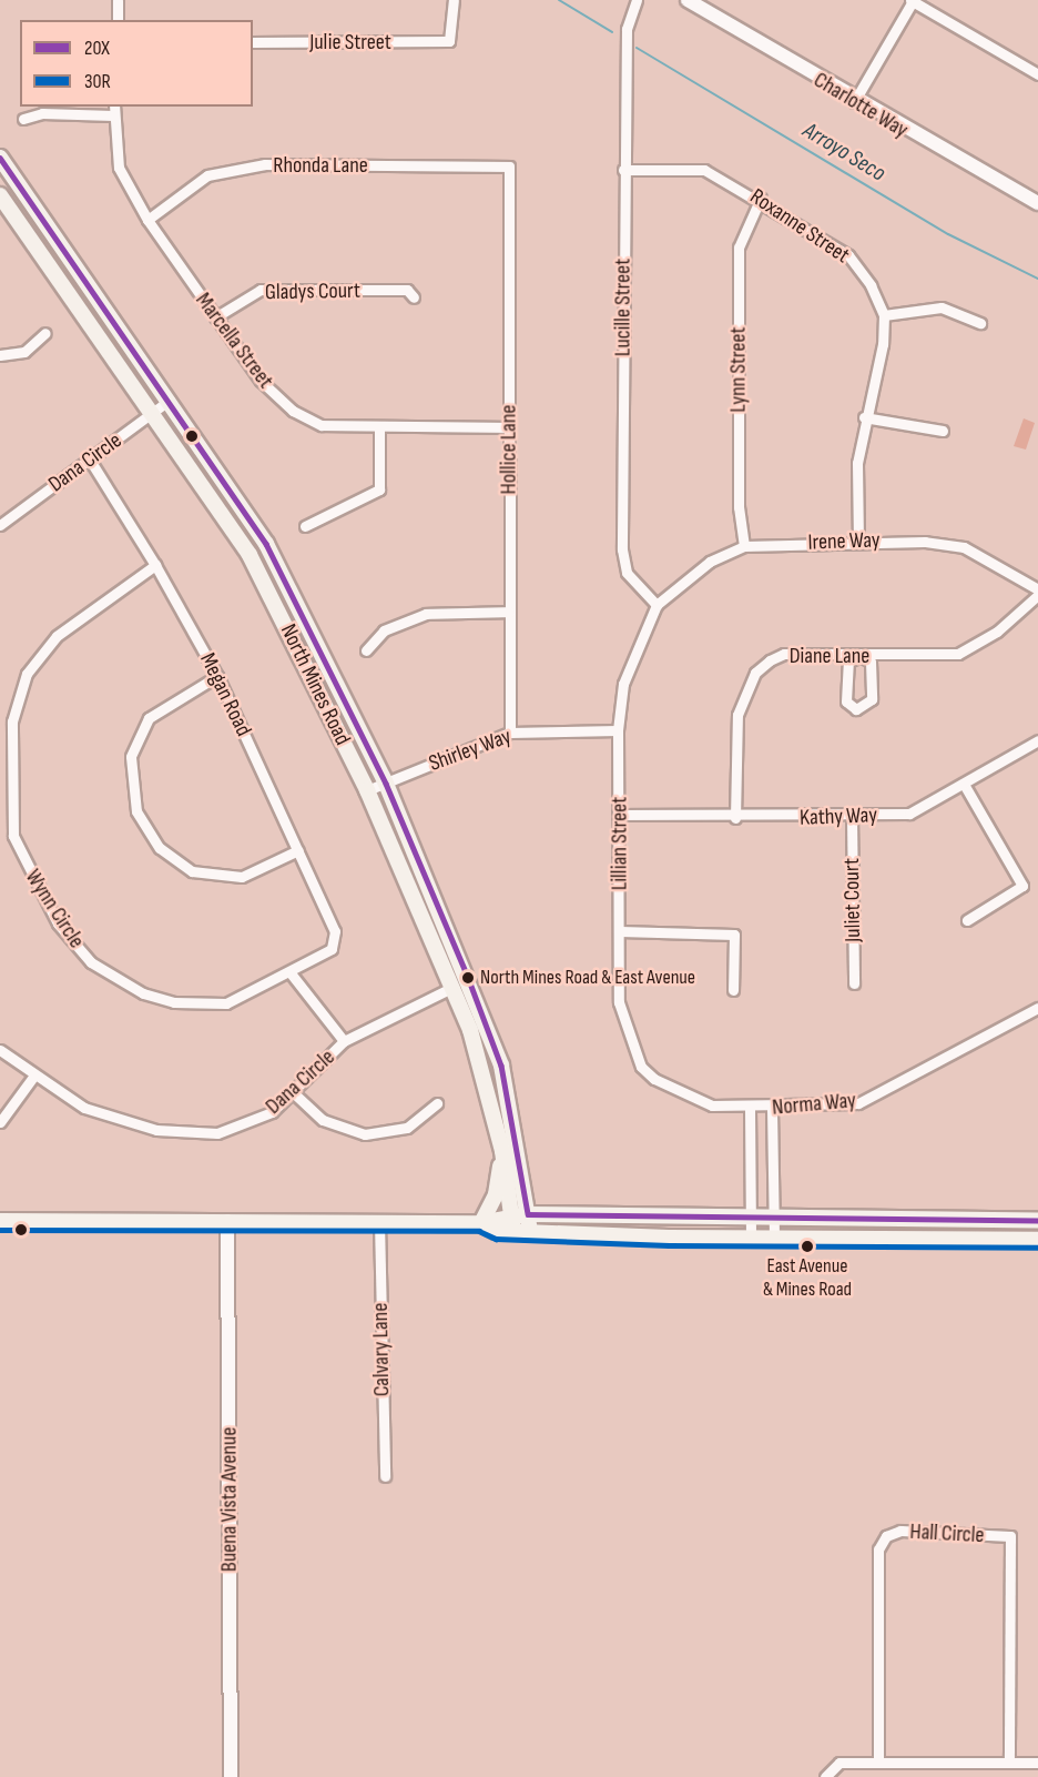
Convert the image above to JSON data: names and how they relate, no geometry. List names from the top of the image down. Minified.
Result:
{"streets":{"main road":["North Mines Road"],"street":["Julie Street","Charlotte Way","Rhonda Lane","Roxanne Street","Gladys Court","Lucille Street","Marcella Street","Lynn Street","Hollice Lane","Dana Circle","Irene Way","Diane Lane","Megan Road","Shirley Way","Kathy Way","Lillian Street","Juliet Court","Wynn Circle","Norma Way","Calvary Lane","Buena Vista Avenue","Hall Circle"]},"crossings":[["Rhonda Lane","Marcella Street"],["Rhonda Lane","Hollice Lane"],["Roxanne Street","Lucille Street"],["Roxanne Street","Lynn Street"],["Gladys Court","Marcella Street"],["Lucille Street","Irene Way"],["Lucille Street","Lillian Street"],["Marcella Street","Hollice Lane"],["Lynn Street","Irene Way"],["Hollice Lane","Shirley Way"],["Dana Circle","North Mines Road"],["Dana Circle","Megan Road"],["Irene Way","Lillian Street"],["Diane Lane","Kathy Way"],["North Mines Road","Shirley Way"],["Megan Road","Wynn Circle"],["Shirley Way","Lillian Street"],["Kathy Way","Lillian Street"],["Kathy Way","Juliet Court"],["Lillian Street","Norma Way"]],"water":["Arroyo Seco"],"places":["North Mines Road & East Avenue","East Avenue & Mines Road"],"lines":["transit line 20X","transit line 30R"],"legend":["20X","30R"]}
